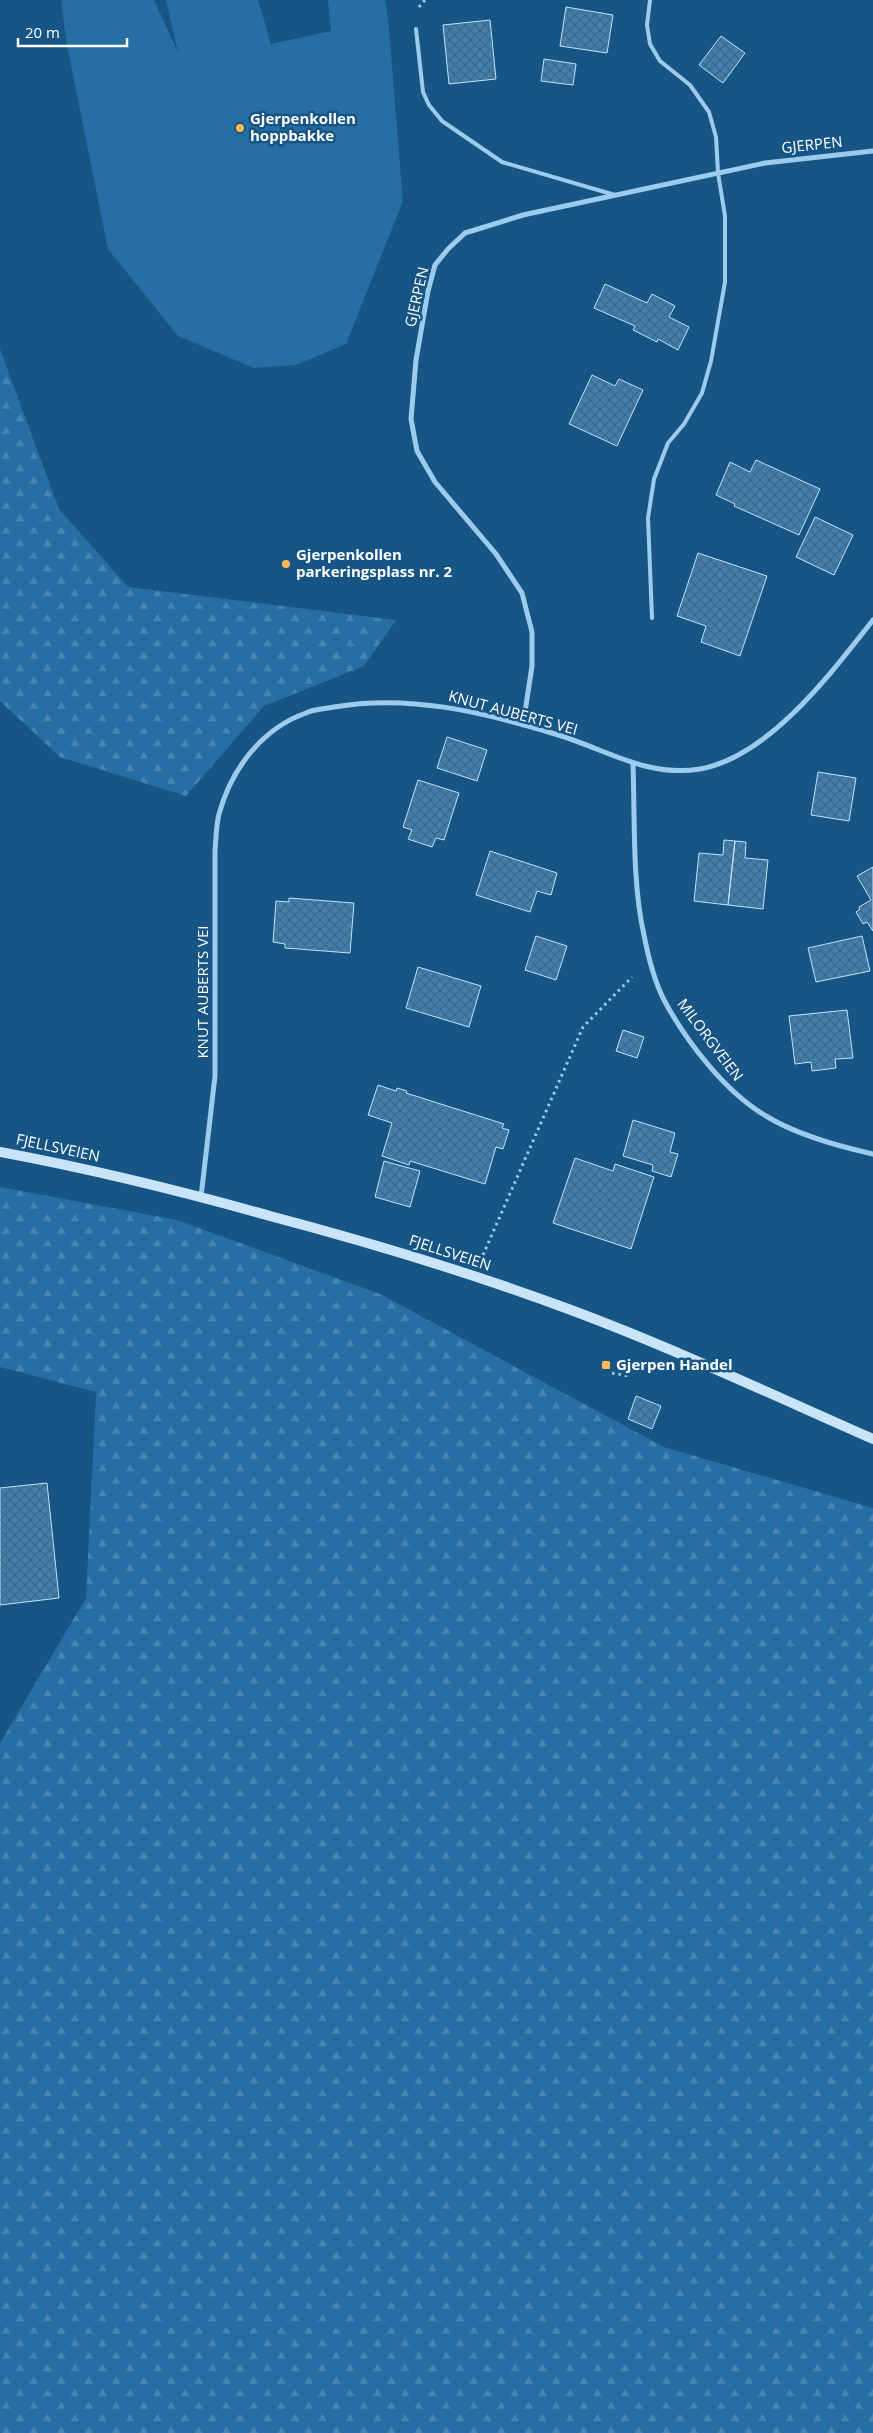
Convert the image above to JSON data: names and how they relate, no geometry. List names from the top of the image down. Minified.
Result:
{"streets":{"main road":["FJELLSVEIEN"],"street":["GJERPEN","KNUT AUBERTS VEI","MILORGVEIEN"]},"crossings":[["GJERPEN","KNUT AUBERTS VEI"],["KNUT AUBERTS VEI","MILORGVEIEN"],["KNUT AUBERTS VEI","FJELLSVEIEN"]],"places":{"other":["Gjerpenkollen hoppbakke","Gjerpenkollen parkeringsplass nr. 2"],"transit":["Gjerpen Handel"]},"scale_bar":"20 m"}
